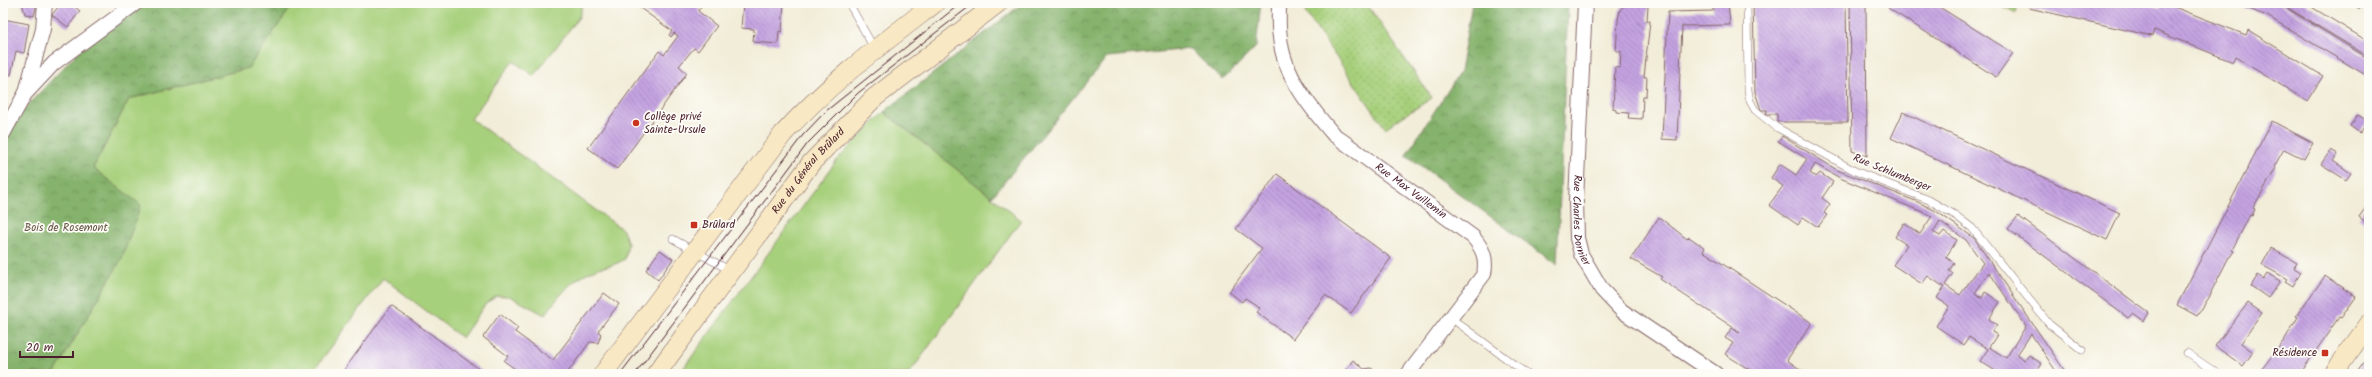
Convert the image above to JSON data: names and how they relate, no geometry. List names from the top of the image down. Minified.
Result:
{"streets":{"main road":["Rue du Général Brûlard"],"street":["Rue Max Vuillemin","Rue Charles Dornier"],"lane":["Rue Schlumberger"]},"parks":["Bois de Rosemont"],"places":{"other":["Collège privé Sainte-Ursule"],"transit":["Brûlard","Résidence"]},"scale_bar":"20 m"}
